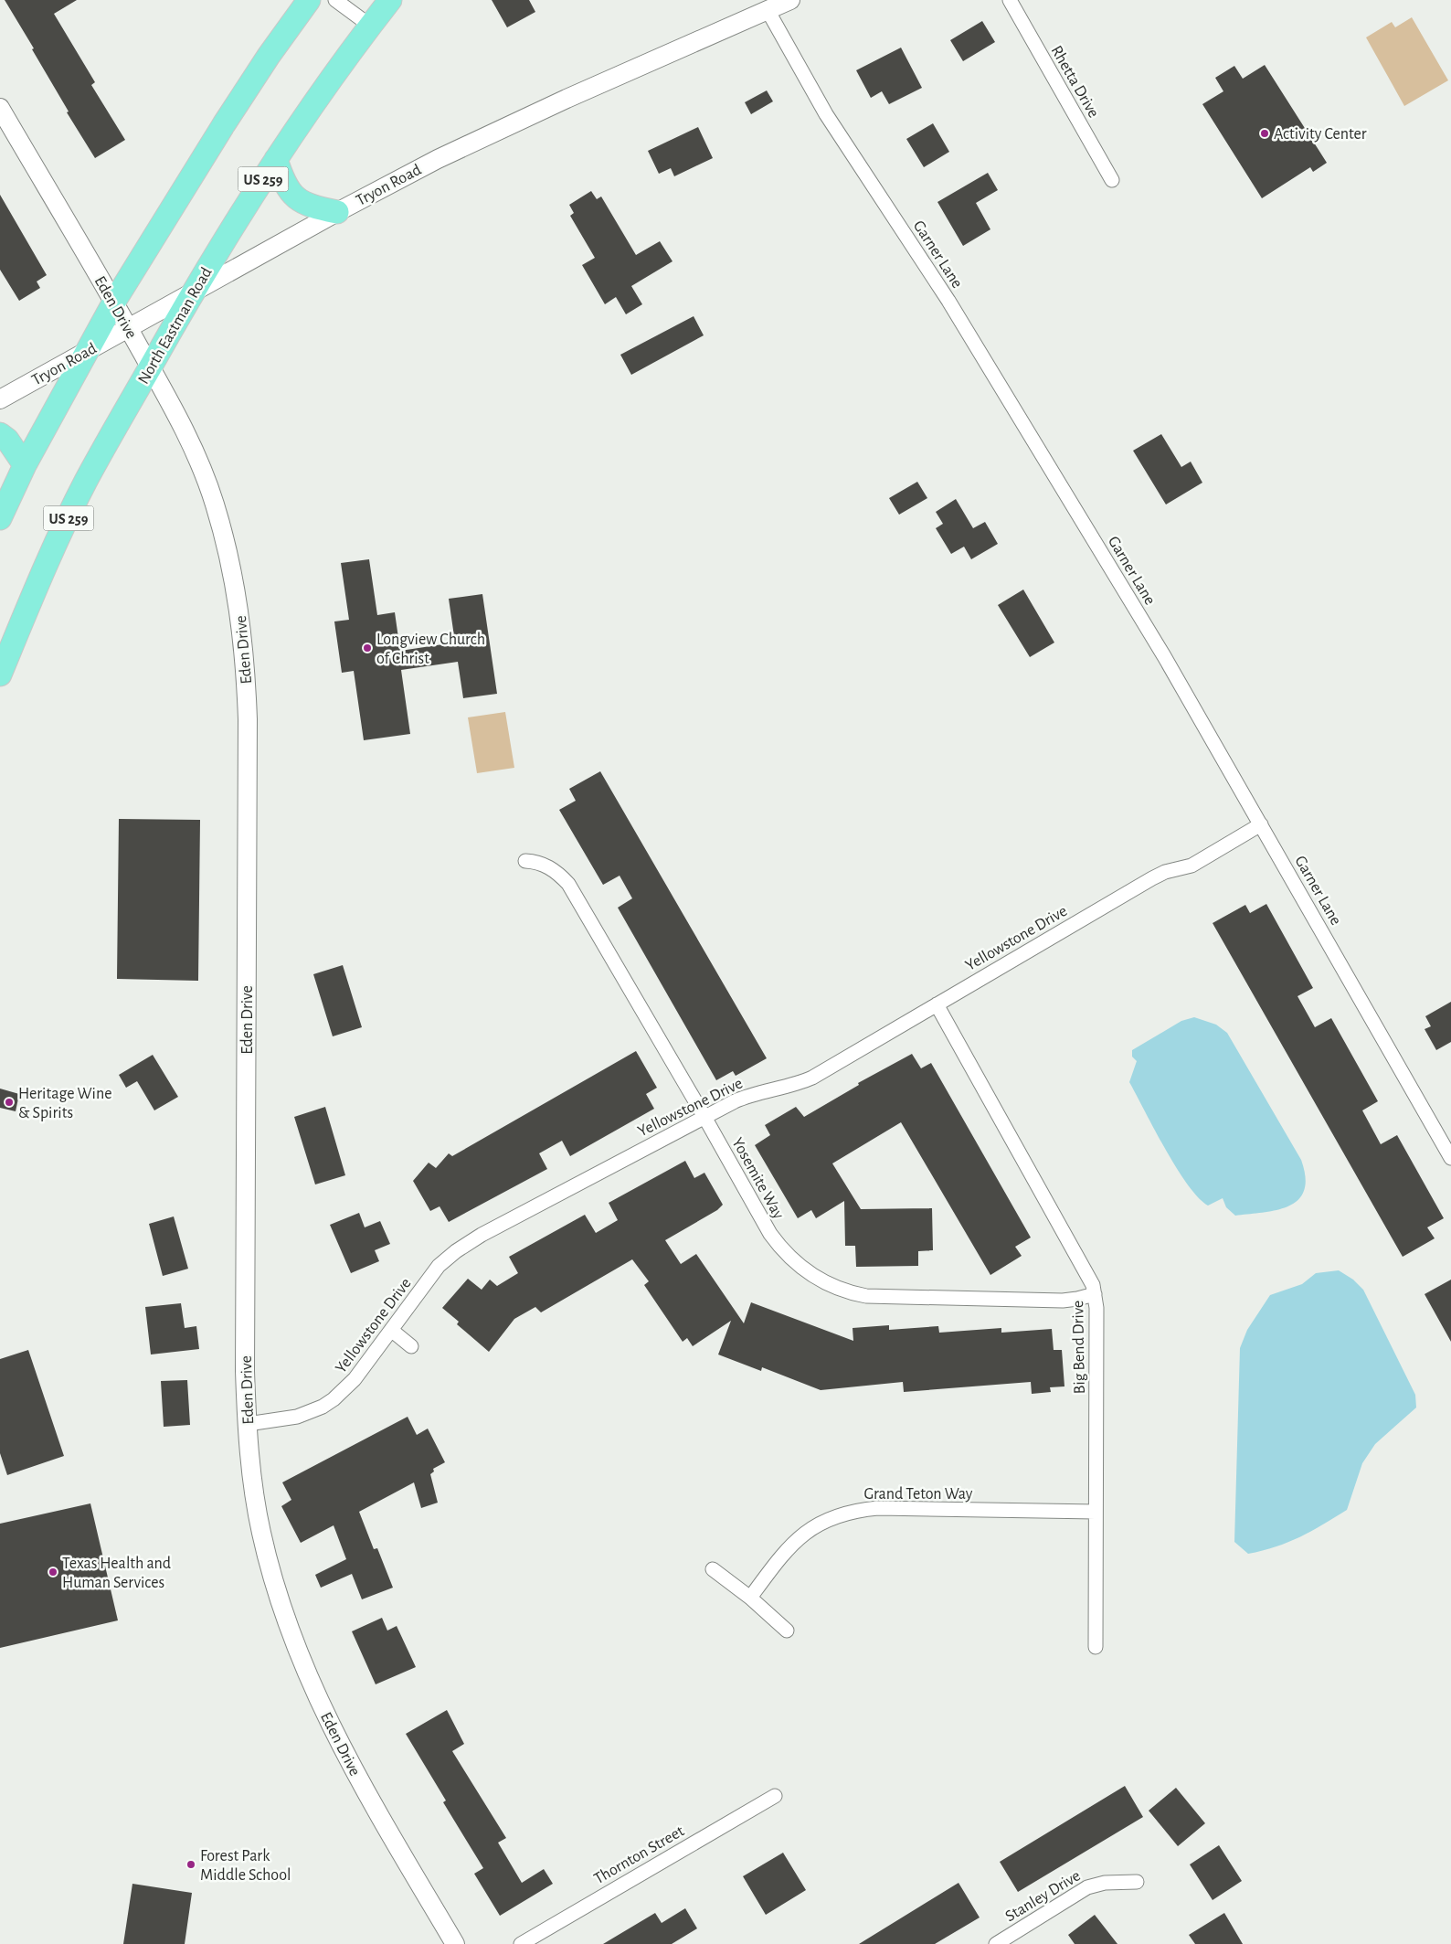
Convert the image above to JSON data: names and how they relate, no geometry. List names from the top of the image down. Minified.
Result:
{"streets":{"main road":["US 259","North Eastman Road"],"street":["Rhetta Drive","Tryon Road","Garner Lane","Eden Drive","Yellowstone Drive","Yosemite Way","Big Bend Drive","Grand Teton Way","Thornton Street","Stanley Drive"]},"crossings":[["Tryon Road","Garner Lane"],["Tryon Road","Eden Drive"],["Tryon Road","North Eastman Road"],["Garner Lane","Yellowstone Drive"],["Eden Drive","North Eastman Road"],["Eden Drive","Yellowstone Drive"],["Yellowstone Drive","Yosemite Way"],["Yellowstone Drive","Big Bend Drive"],["Yosemite Way","Big Bend Drive"],["Big Bend Drive","Grand Teton Way"]],"places":["Activity Center","Longview Church of Christ","Heritage Wine & Spirits","Texas Health and Human Services","Forest Park Middle School"]}
